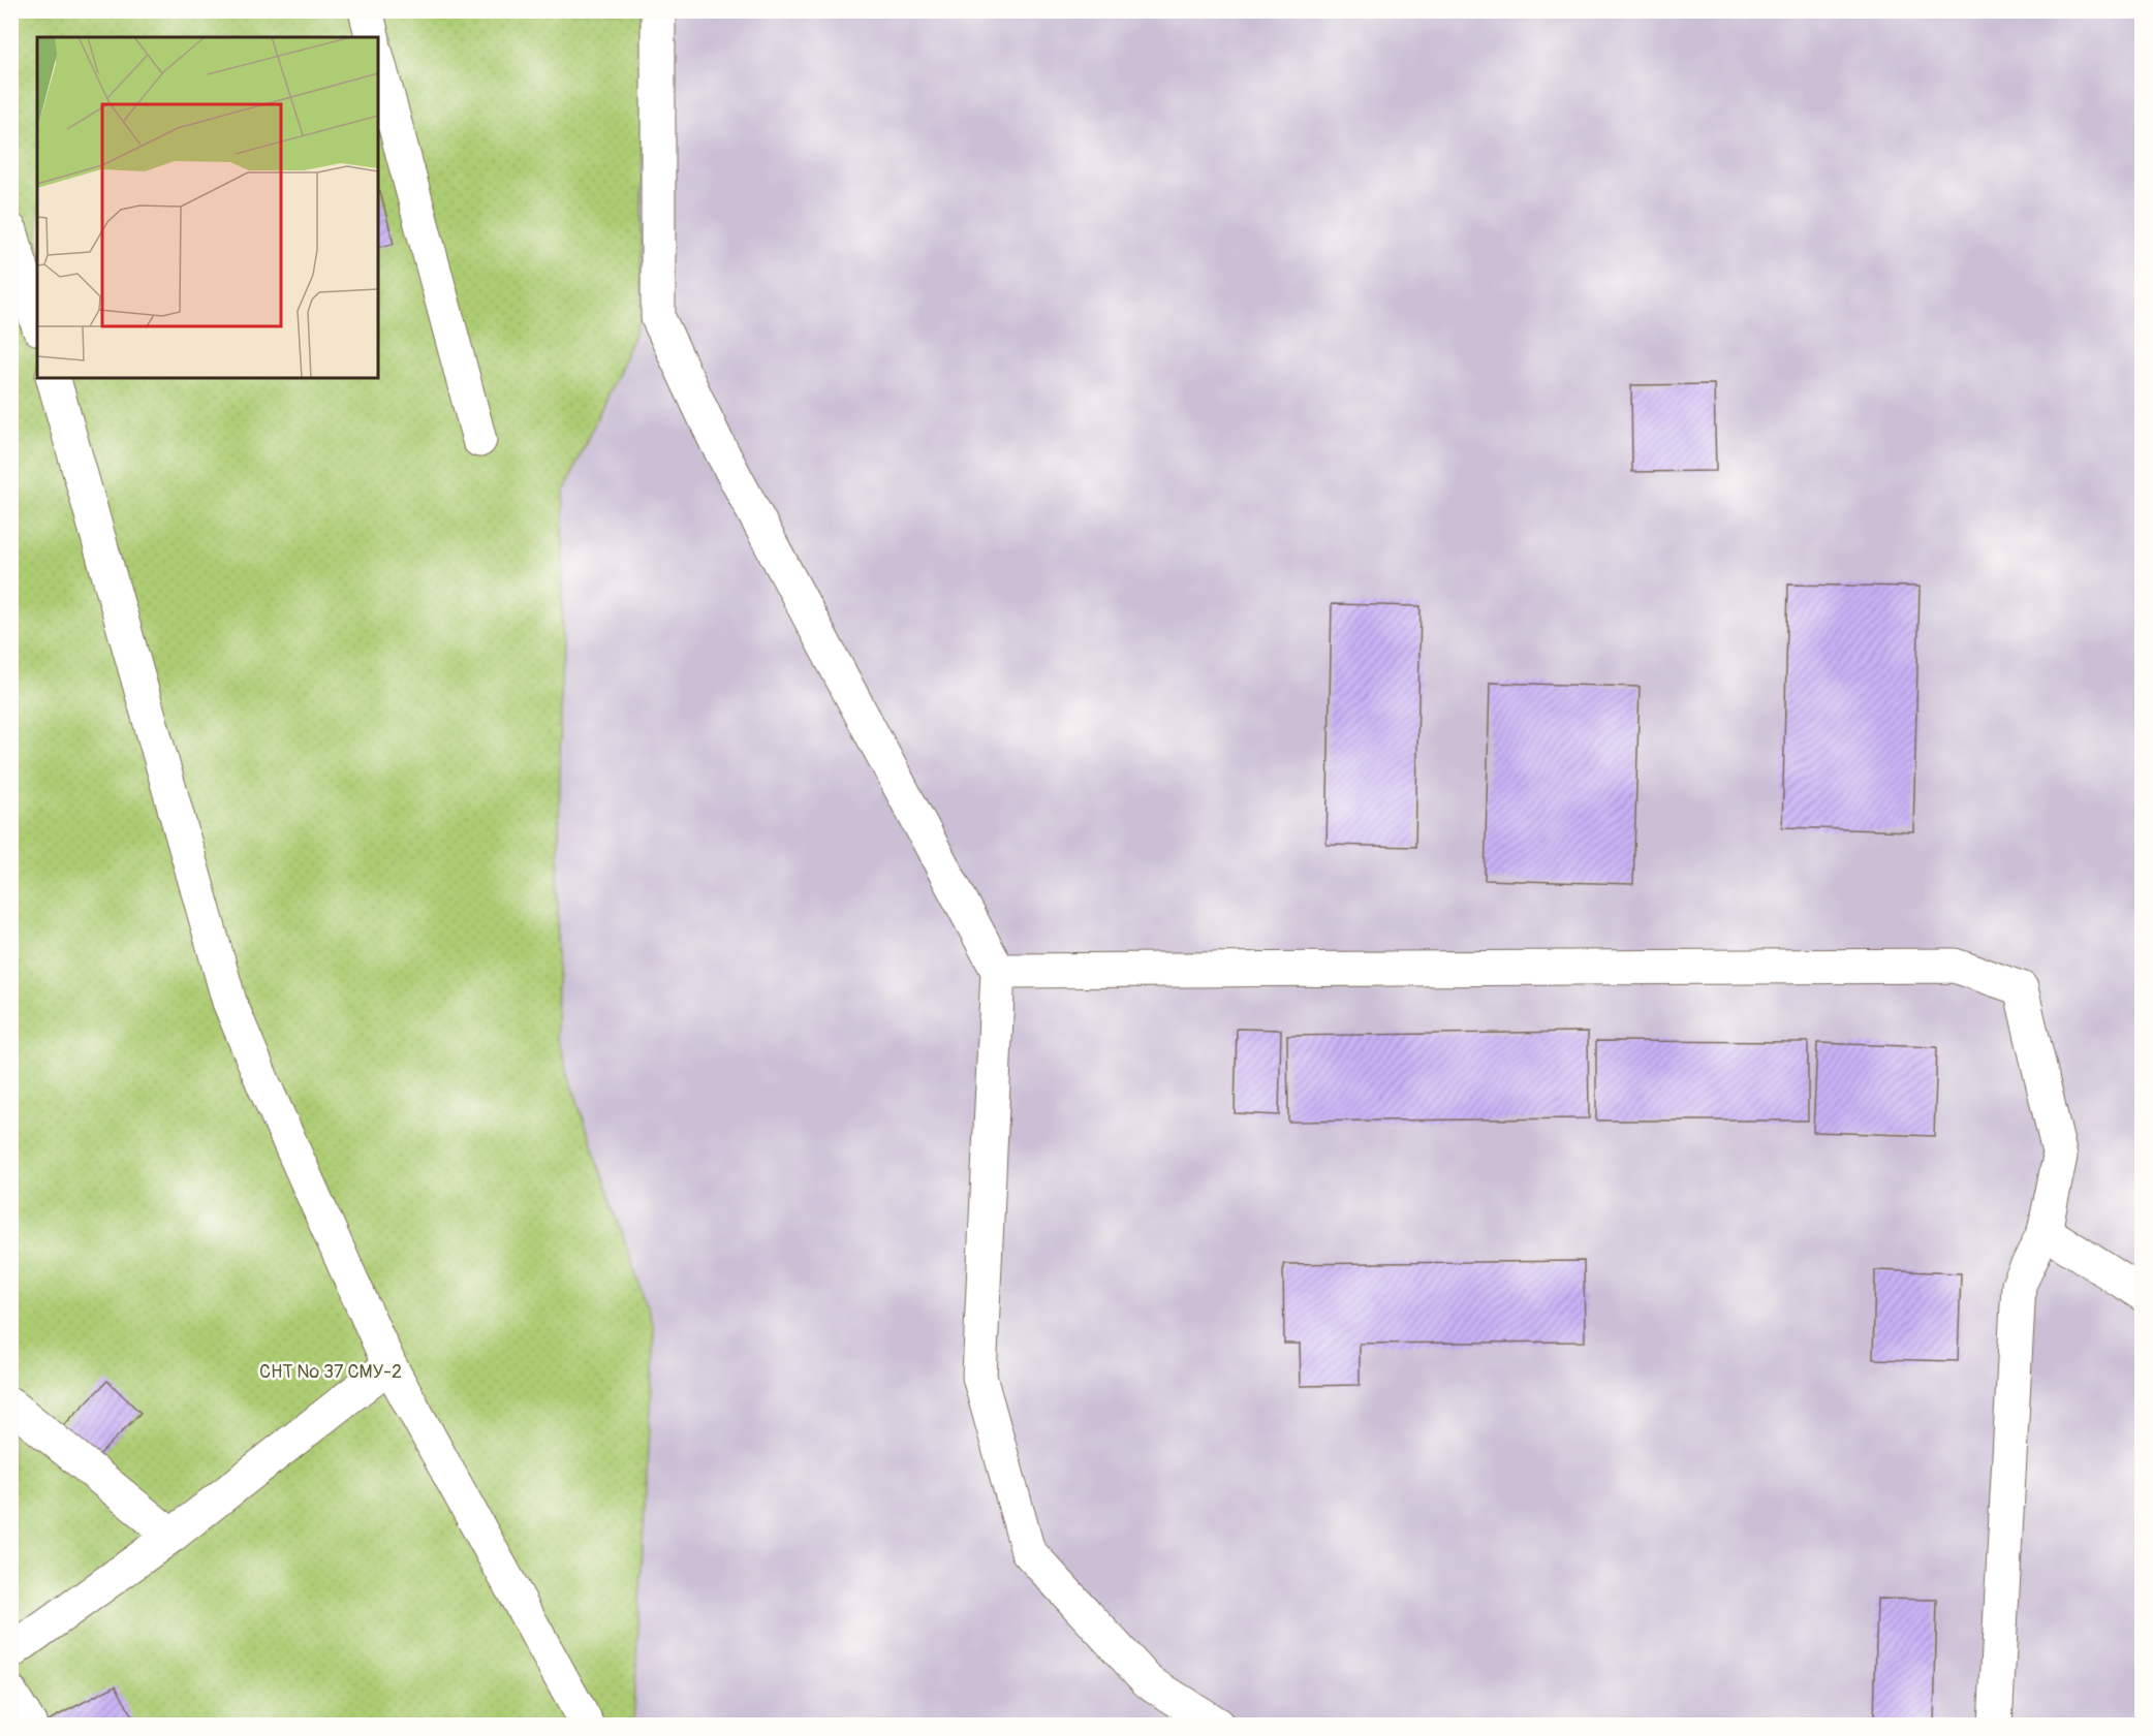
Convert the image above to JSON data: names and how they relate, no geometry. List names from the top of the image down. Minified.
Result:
{"parks":["СНТ № 37 СМУ-2"]}
